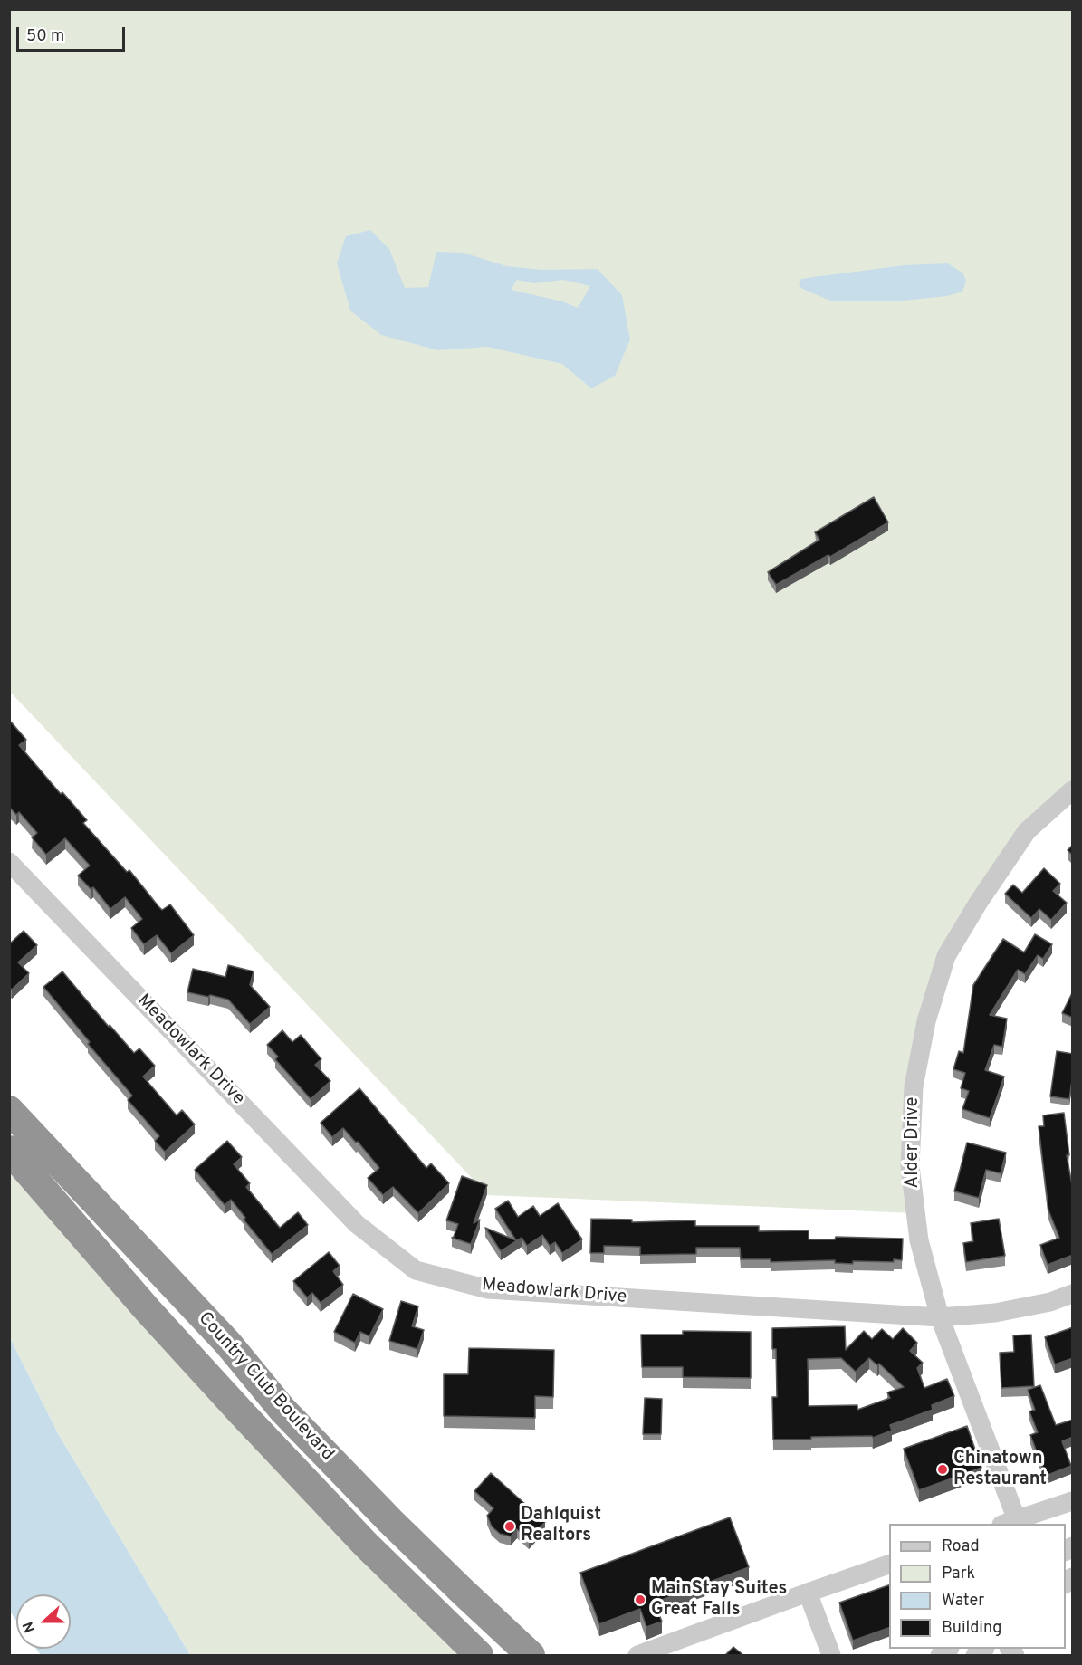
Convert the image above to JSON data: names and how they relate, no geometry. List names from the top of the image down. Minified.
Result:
{"streets":{"highway":["Country Club Boulevard"],"street":["Meadowlark Drive","Alder Drive"]},"crossings":[["Meadowlark Drive","Alder Drive"]],"places":["Chinatown Restaurant","Dahlquist Realtors","MainStay Suites Great Falls"],"legend":["Road","Park","Water","Building"],"scale_bar":"50 m","north":"left"}
